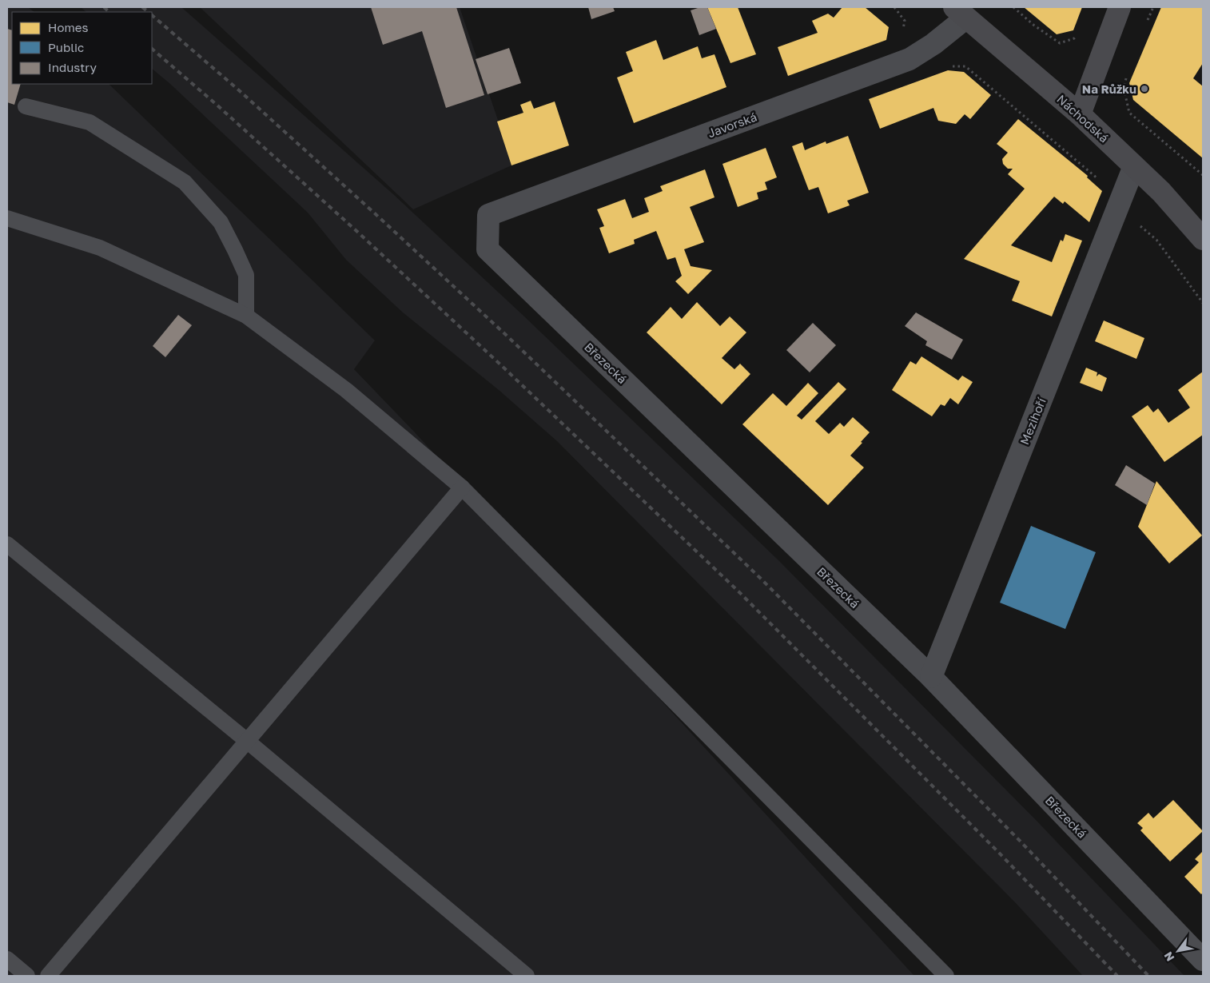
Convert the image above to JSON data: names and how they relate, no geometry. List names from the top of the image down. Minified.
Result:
{"streets":{"main road":["Náchodská"],"street":["Javorská","Březecká","Mezihoří"]},"crossings":[["Náchodská","Javorská"],["Náchodská","Mezihoří"],["Javorská","Březecká"],["Březecká","Mezihoří"]],"places":["Na Růžku"],"legend":["Homes","Public","Industry"],"north":"bottom left"}
